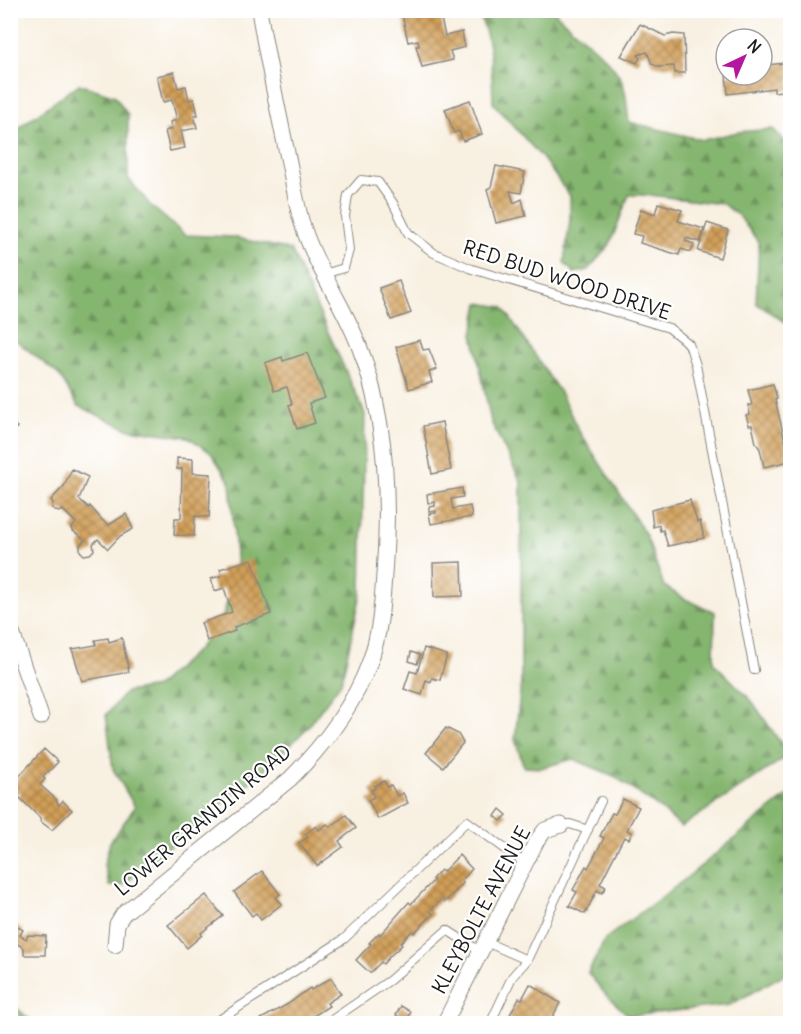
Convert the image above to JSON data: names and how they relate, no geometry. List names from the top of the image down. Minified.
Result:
{"streets":{"street":["LOWER GRANDIN ROAD","KLEYBOLTE AVENUE"],"lane":["RED BUD WOOD DRIVE"]},"crossings":[["RED BUD WOOD DRIVE","LOWER GRANDIN ROAD"]],"north":"top right"}
